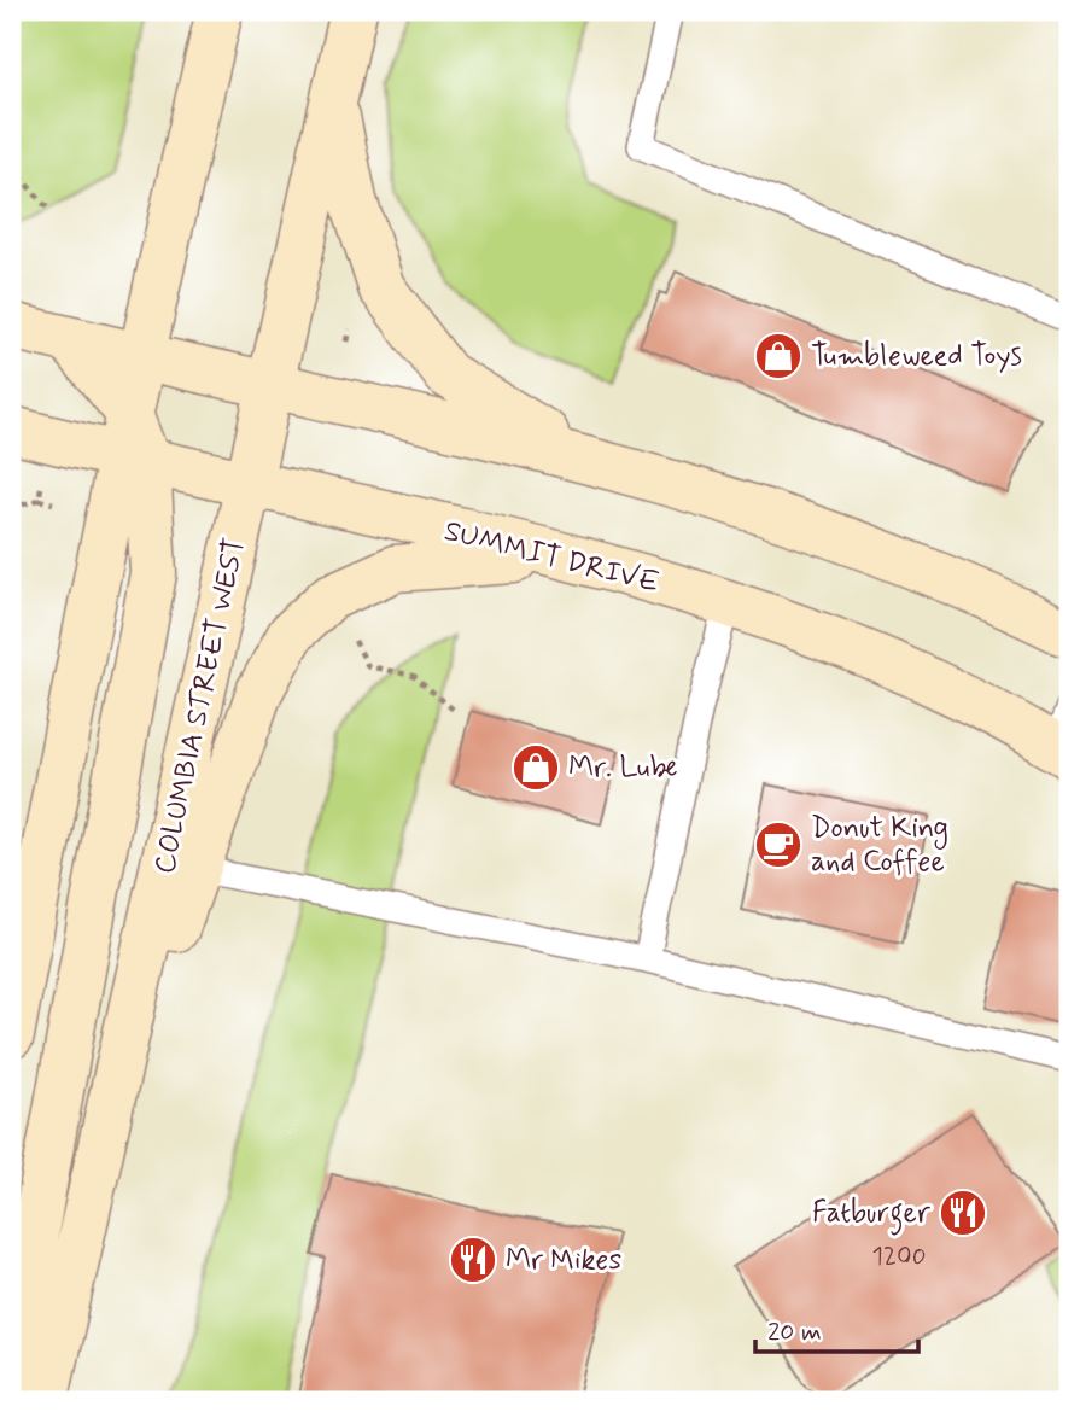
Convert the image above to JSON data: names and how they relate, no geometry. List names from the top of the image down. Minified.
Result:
{"streets":{"main road":["SUMMIT DRIVE","COLUMBIA STREET WEST"]},"crossings":[["SUMMIT DRIVE","COLUMBIA STREET WEST"]],"places":{"shop":["Tumbleweed Toys","Mr. Lube"],"cafe":["Donut King and Coffee"],"restaurant":["Fatburger","Mr Mikes"]},"house_numbers":["1200"],"scale_bar":"20 m"}
